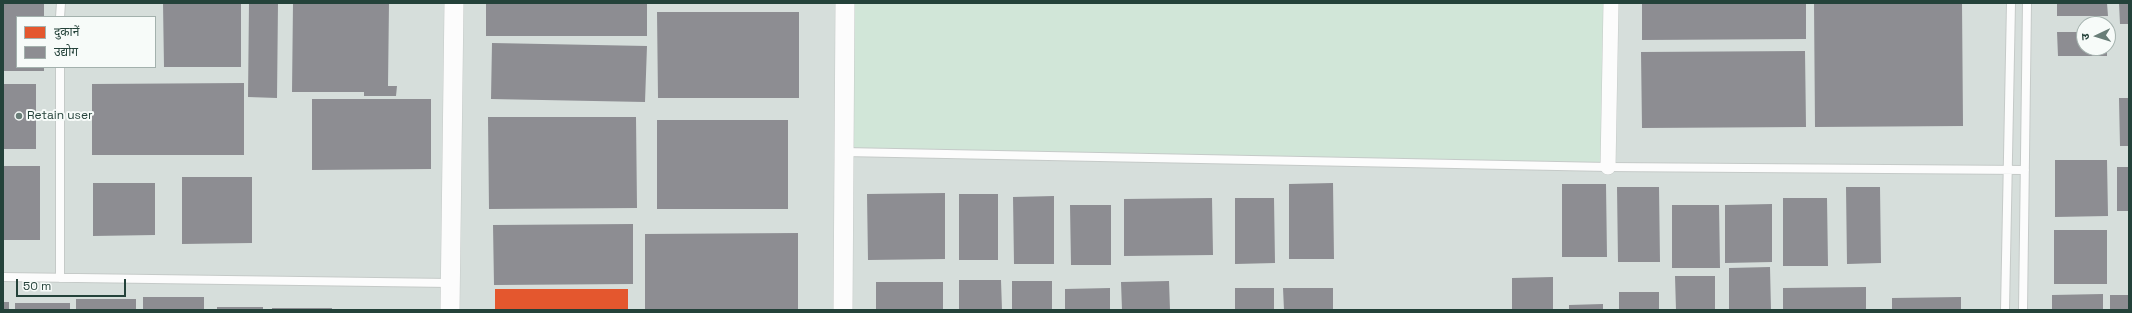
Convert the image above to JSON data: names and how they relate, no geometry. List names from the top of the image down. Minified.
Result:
{"places":["Retain user"],"legend":["दुकानें","उद्योग"],"scale_bar":"50 m","north":"left"}
